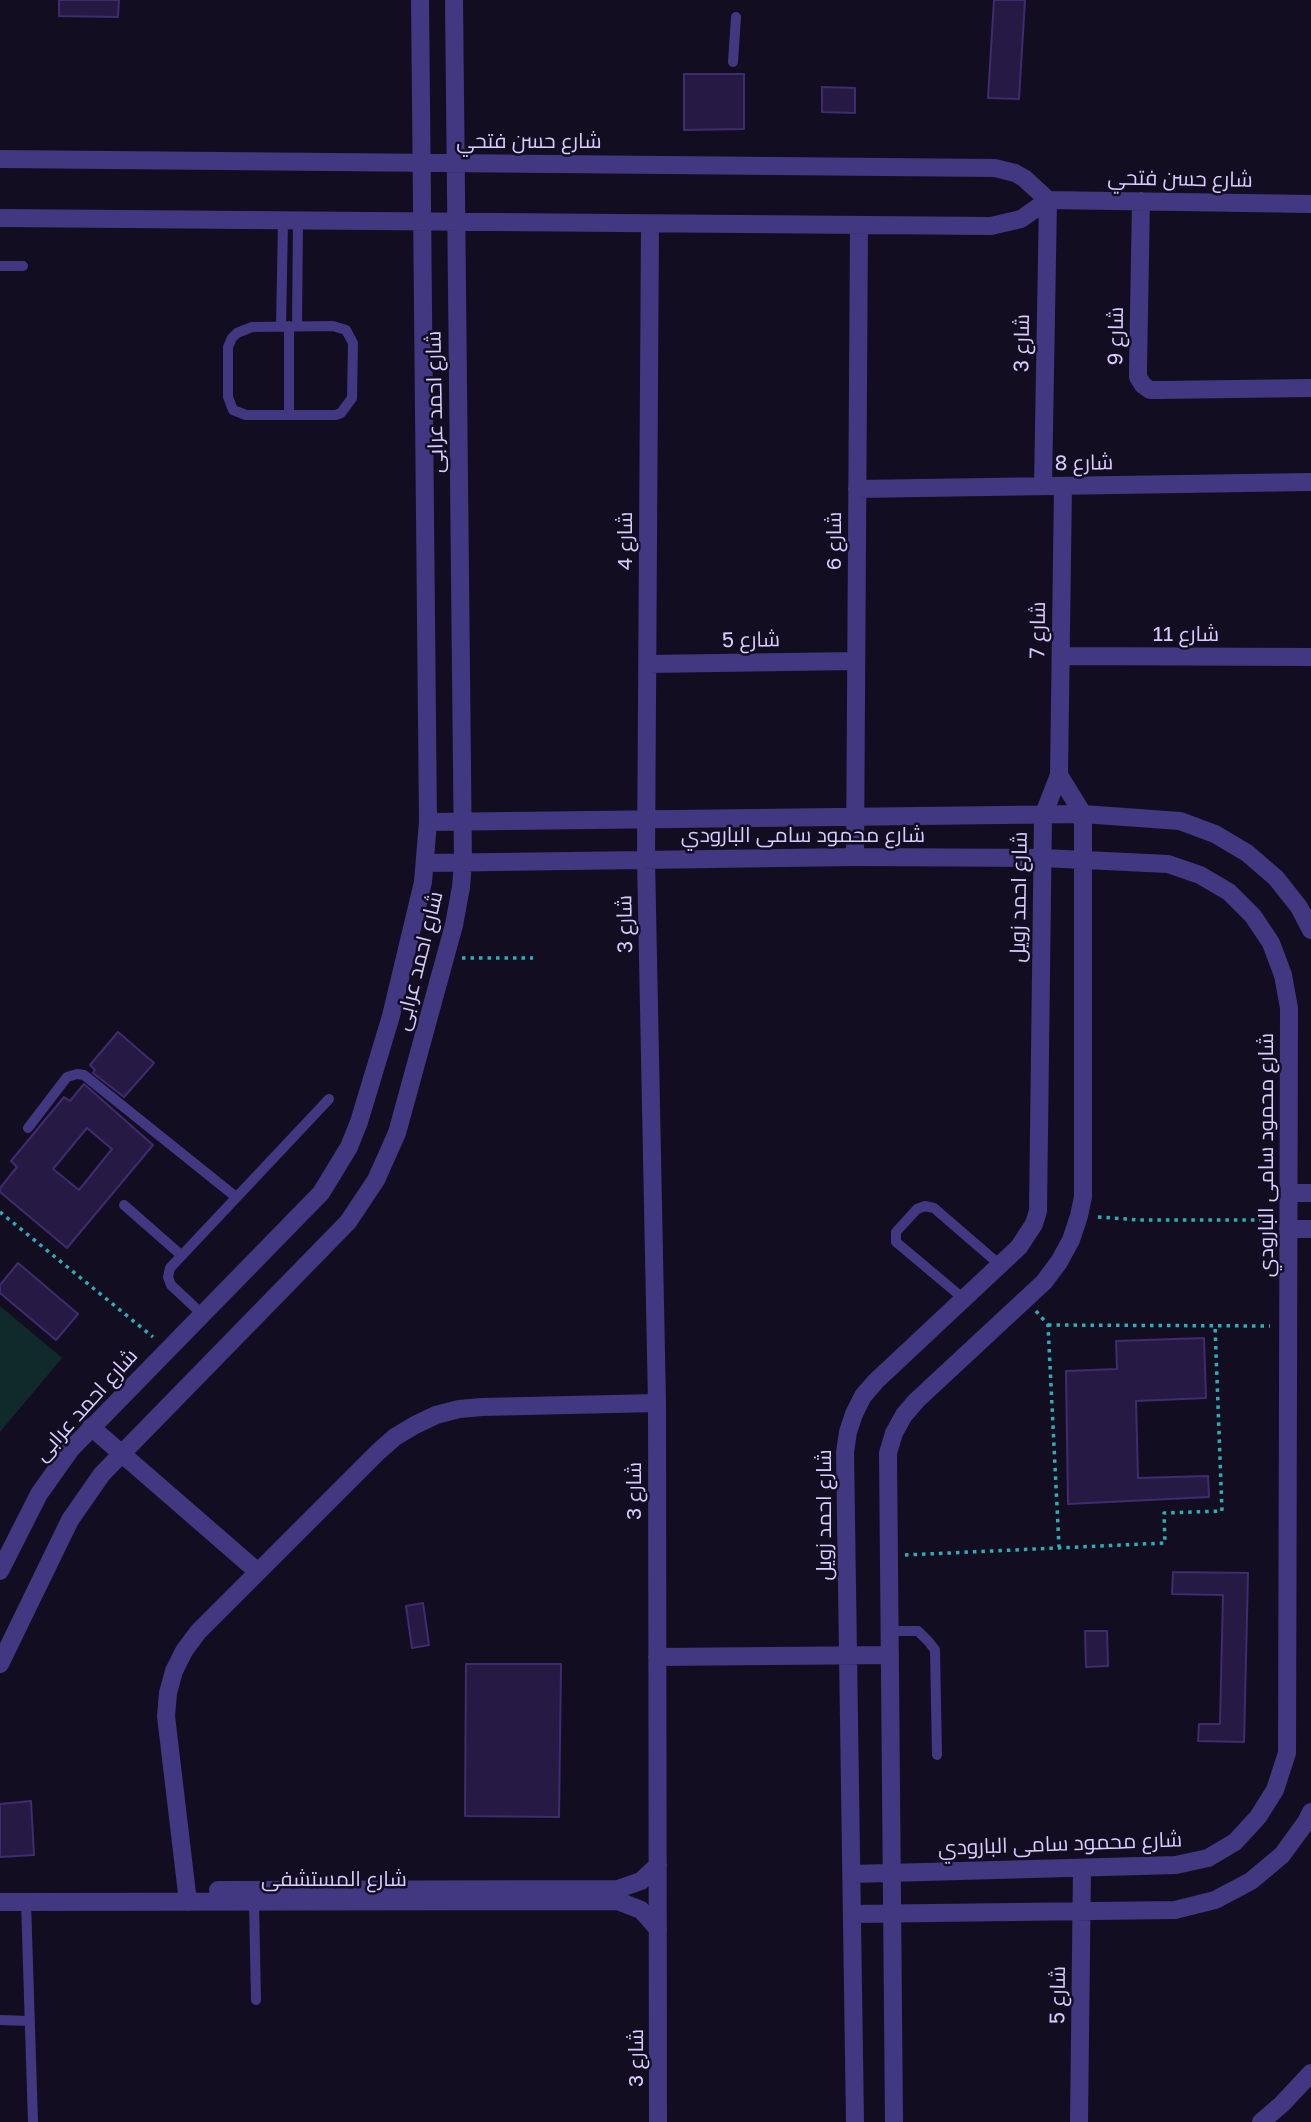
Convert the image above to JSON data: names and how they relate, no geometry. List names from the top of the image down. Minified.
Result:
{"streets":{"street":["شارع حسن فتحي","شارع 9","شارع 3","شارع احمد عرابى","شارع 8","شارع 4","شارع 6","شارع 7","شارع 11","شارع 5","شارع محمود سامى البارودي","شارع احمد زويل","شارع المستشفى"]},"crossings":[["شارع حسن فتحي","شارع 9"],["شارع حسن فتحي","شارع 3"],["شارع حسن فتحي","شارع احمد عرابى"],["شارع 3","شارع 8"],["شارع 3","شارع 4"],["شارع 3","شارع محمود سامى البارودي"],["شارع 3","شارع المستشفى"],["شارع احمد عرابى","شارع محمود سامى البارودي"],["شارع 8","شارع 6"],["شارع 8","شارع 7"],["شارع 4","شارع 5"],["شارع 4","شارع محمود سامى البارودي"],["شارع 6","شارع 5"],["شارع 6","شارع محمود سامى البارودي"],["شارع 7","شارع 11"],["شارع 7","شارع احمد زويل"],["شارع 5","شارع محمود سامى البارودي"],["شارع محمود سامى البارودي","شارع احمد زويل"]]}
